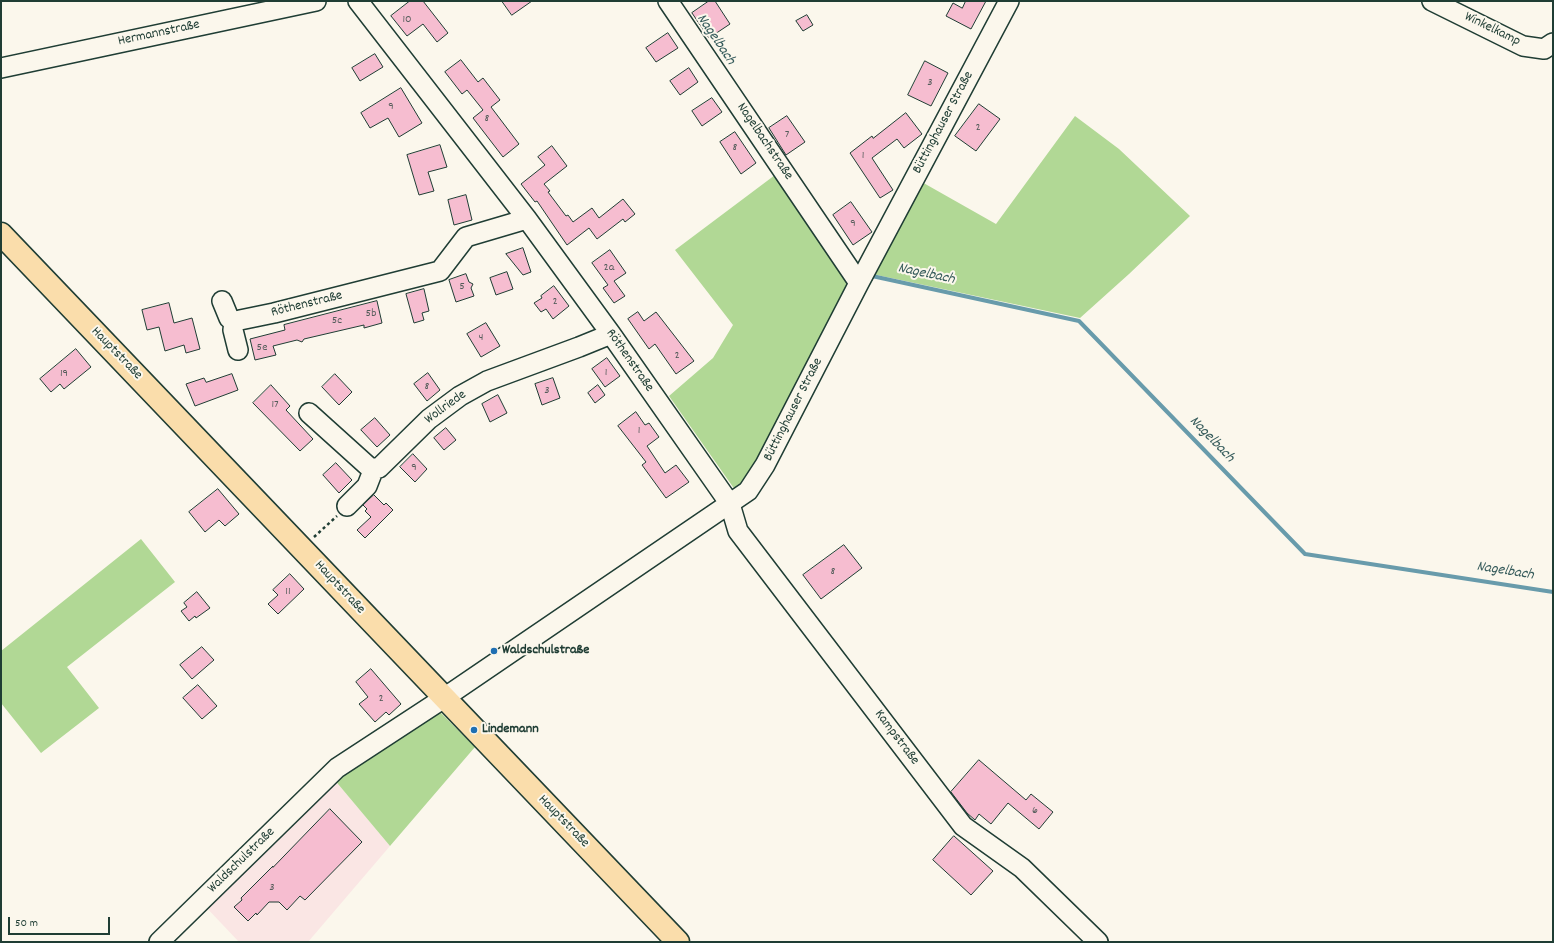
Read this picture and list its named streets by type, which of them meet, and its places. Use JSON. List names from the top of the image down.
{
  "streets": {
    "main road": ["Hauptstraße"],
    "street": [
      "Winkelkamp",
      "Hermannstraße",
      "Büttinghauser Straße",
      "Nagelbachstraße",
      "Röthenstraße",
      "Wollriede",
      "Kampstraße",
      "Waldschulstraße"
    ]
  },
  "crossings": [
    ["Büttinghauser Straße", "Nagelbachstraße"],
    ["Büttinghauser Straße", "Röthenstraße"],
    ["Büttinghauser Straße", "Hauptstraße"],
    ["Büttinghauser Straße", "Kampstraße"],
    ["Büttinghauser Straße", "Waldschulstraße"],
    ["Röthenstraße", "Wollriede"],
    ["Röthenstraße", "Kampstraße"],
    ["Hauptstraße", "Waldschulstraße"]
  ],
  "water": ["Nagelbach"],
  "places": ["Waldschulstraße", "Lindemann"],
  "house_numbers": [
    "10",
    "3",
    "9",
    "8",
    "2",
    "7",
    "8",
    "1",
    "9",
    "2a",
    "5",
    "2",
    "5b",
    "5c",
    "4",
    "5e",
    "2",
    "1",
    "19",
    "8",
    "3",
    "17",
    "1",
    "9",
    "8",
    "11",
    "2",
    "6",
    "3"
  ],
  "scale_bar": "50 m"
}
